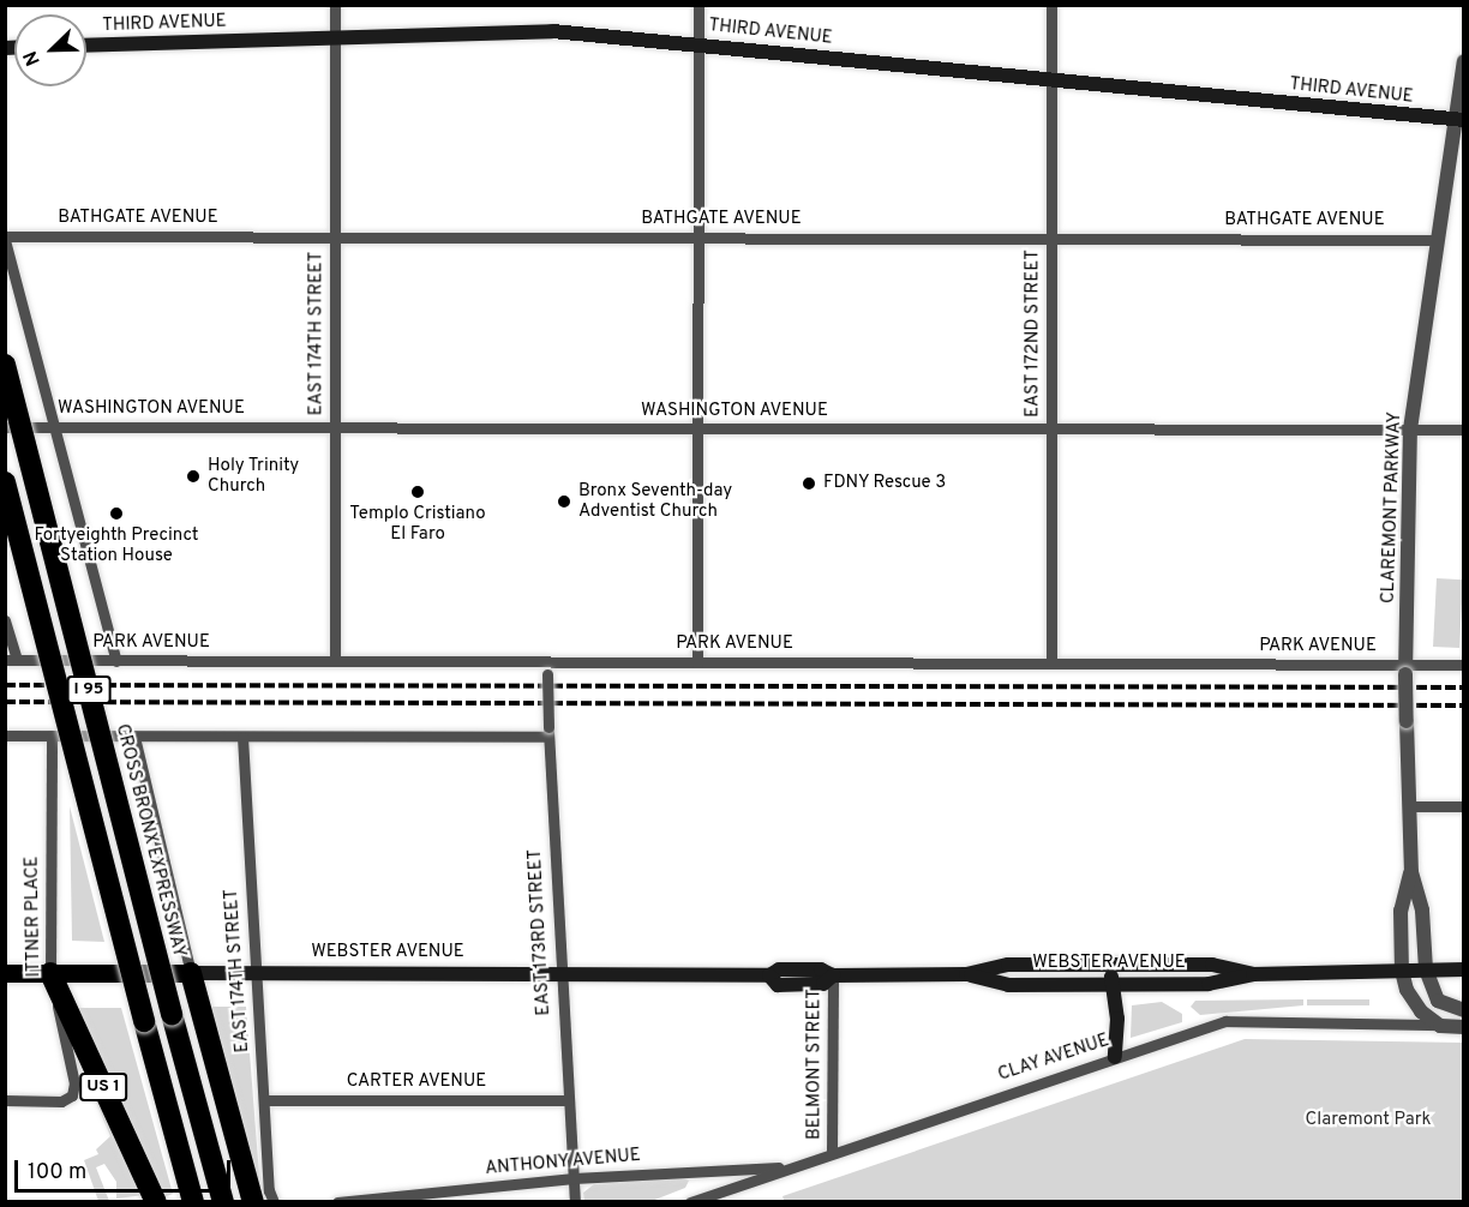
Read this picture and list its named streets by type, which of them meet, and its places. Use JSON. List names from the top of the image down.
{
  "streets": {
    "highway": ["I 95", "CROSS BRONX EXPRESSWAY", "US 1"],
    "main road": ["THIRD AVENUE", "WEBSTER AVENUE"],
    "street": [
      "BATHGATE AVENUE",
      "EAST 174TH STREET",
      "EAST 172ND STREET",
      "WASHINGTON AVENUE",
      "CLAREMONT PARKWAY",
      "PARK AVENUE",
      "ITTNER PLACE",
      "EAST 173RD STREET",
      "CLAY AVENUE",
      "BELMONT STREET",
      "CARTER AVENUE",
      "ANTHONY AVENUE"
    ]
  },
  "crossings": [
    ["THIRD AVENUE", "EAST 174TH STREET"],
    ["THIRD AVENUE", "EAST 172ND STREET"],
    ["THIRD AVENUE", "CLAREMONT PARKWAY"],
    ["BATHGATE AVENUE", "EAST 174TH STREET"],
    ["BATHGATE AVENUE", "EAST 172ND STREET"],
    ["BATHGATE AVENUE", "CLAREMONT PARKWAY"],
    ["EAST 174TH STREET", "WASHINGTON AVENUE"],
    ["EAST 174TH STREET", "PARK AVENUE"],
    ["EAST 174TH STREET", "WEBSTER AVENUE"],
    ["EAST 174TH STREET", "CARTER AVENUE"],
    ["EAST 172ND STREET", "WASHINGTON AVENUE"],
    ["EAST 172ND STREET", "PARK AVENUE"],
    ["WASHINGTON AVENUE", "CLAREMONT PARKWAY"],
    ["CLAREMONT PARKWAY", "PARK AVENUE"],
    ["CLAREMONT PARKWAY", "WEBSTER AVENUE"],
    ["PARK AVENUE", "EAST 173RD STREET"],
    ["ITTNER PLACE", "WEBSTER AVENUE"],
    ["ITTNER PLACE", "US 1"],
    ["EAST 173RD STREET", "WEBSTER AVENUE"],
    ["EAST 173RD STREET", "CARTER AVENUE"],
    ["EAST 173RD STREET", "ANTHONY AVENUE"],
    ["WEBSTER AVENUE", "BELMONT STREET"],
    ["WEBSTER AVENUE", "US 1"],
    ["CLAY AVENUE", "BELMONT STREET"],
    ["CLAY AVENUE", "ANTHONY AVENUE"]
  ],
  "parks": ["Claremont Park"],
  "places": [
    "Holy Trinity Church",
    "FDNY Rescue 3",
    "Templo Cristiano El Faro",
    "Bronx Seventh-day Adventist Church",
    "Fortyeighth Precinct Station House"
  ],
  "scale_bar": "100 m",
  "north": "bottom left"
}
